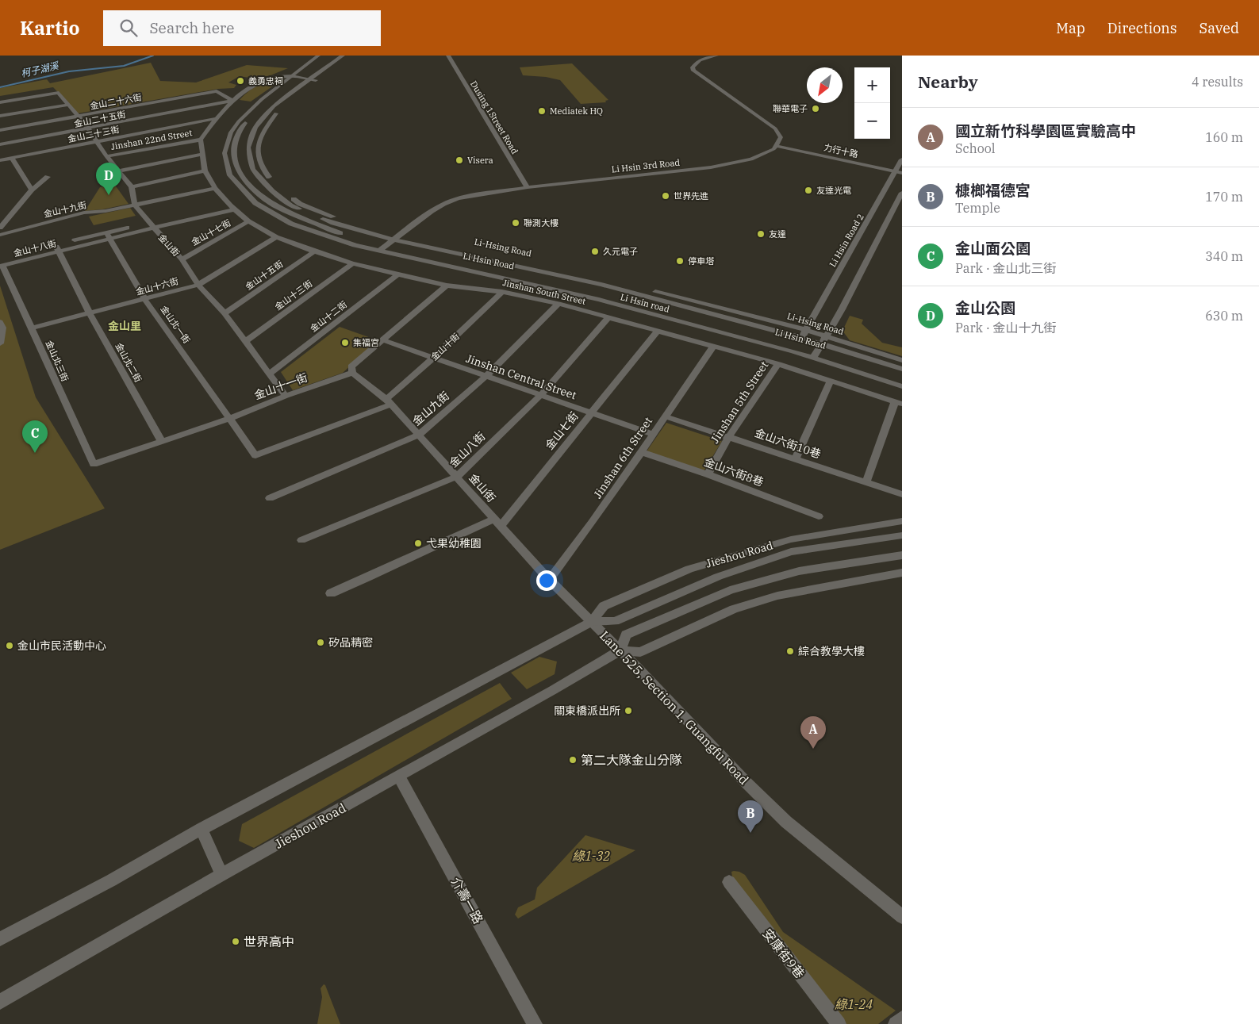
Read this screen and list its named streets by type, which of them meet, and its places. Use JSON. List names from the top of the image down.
{
  "streets": {
    "street": [
      "金山二十六街",
      "Dusing 1Street Road",
      "金山二十五街",
      "金山二十三街",
      "Jinshan 22nd Street",
      "力行十路",
      "Li Hsin 3rd Road",
      "金山十九街",
      "金山十七街",
      "Li Hsin Road 2",
      "金山街",
      "Li-Hsing Road",
      "金山十八街",
      "Li Hsin Road",
      "金山十五街",
      "金山十六街",
      "Jinshan South Street",
      "金山十三街",
      "Li Hsin road",
      "金山十二街",
      "金山北一街",
      "金山十街",
      "金山北三街",
      "金山北二街",
      "Jinshan Central Street",
      "金山十一街",
      "Jinshan 5th Street",
      "金山九街",
      "金山七街",
      "金山六街10巷",
      "金山八街",
      "Jinshan 6th Street",
      "金山六街8巷",
      "Jieshou Road",
      "Lane 525, Section 1, Guangfu Road",
      "介壽一路",
      "安康街9巷"
    ]
  },
  "crossings": [
    ["金山二十六街", "金山二十五街"],
    ["Dusing 1Street Road", "Li Hsin 3rd Road"],
    ["力行十路", "Li Hsin 3rd Road"],
    ["力行十路", "Li Hsin Road 2"],
    ["Li Hsin 3rd Road", "Li-Hsing Road"],
    ["Li Hsin 3rd Road", "Li Hsin Road"],
    ["Li Hsin 3rd Road", "Li Hsin road"],
    ["金山十九街", "金山街"],
    ["金山十九街", "Jinshan South Street"],
    ["金山十七街", "金山街"],
    ["金山十七街", "Jinshan South Street"],
    ["Li Hsin Road 2", "Li-Hsing Road"],
    ["Li Hsin Road 2", "Li Hsin Road"],
    ["Li Hsin Road 2", "Li Hsin road"],
    ["金山街", "金山十八街"],
    ["金山街", "金山十五街"],
    ["金山街", "金山十六街"],
    ["金山街", "金山十三街"],
    ["金山街", "金山十二街"],
    ["金山街", "金山十街"],
    ["金山街", "金山十一街"],
    ["金山街", "金山九街"],
    ["金山街", "金山七街"],
    ["金山街", "金山八街"],
    ["金山街", "Jinshan 6th Street"],
    ["金山街", "Jieshou Road"],
    ["金山街", "Lane 525, Section 1, Guangfu Road"],
    ["Li-Hsing Road", "Li Hsin Road"],
    ["金山十八街", "Jinshan South Street"],
    ["金山十八街", "金山北一街"],
    ["金山十八街", "金山北三街"],
    ["金山十八街", "金山北二街"],
    ["Li Hsin Road", "Li Hsin road"],
    ["金山十五街", "Jinshan South Street"],
    ["金山十六街", "Jinshan South Street"],
    ["金山十六街", "金山北一街"],
    ["金山十六街", "金山北三街"],
    ["金山十六街", "金山北二街"],
    ["Jinshan South Street", "金山十三街"],
    ["Jinshan South Street", "金山十二街"],
    ["Jinshan South Street", "金山十街"],
    ["Jinshan South Street", "Jinshan 5th Street"],
    ["Jinshan South Street", "金山九街"],
    ["Jinshan South Street", "金山七街"],
    ["Jinshan South Street", "金山八街"],
    ["Jinshan South Street", "Jinshan 6th Street"],
    ["金山北一街", "金山十街"],
    ["金山北一街", "金山十一街"],
    ["金山十街", "Jinshan Central Street"],
    ["金山北三街", "金山十一街"],
    ["金山北二街", "金山十一街"],
    ["Jinshan Central Street", "金山九街"],
    ["Jinshan Central Street", "金山七街"],
    ["Jinshan Central Street", "金山八街"],
    ["Jinshan Central Street", "Jinshan 6th Street"],
    ["Jinshan 5th Street", "金山六街10巷"],
    ["Jinshan 5th Street", "金山六街8巷"],
    ["金山六街10巷", "Jinshan 6th Street"],
    ["Jinshan 6th Street", "金山六街8巷"],
    ["Jieshou Road", "Lane 525, Section 1, Guangfu Road"],
    ["Jieshou Road", "介壽一路"]
  ],
  "districts": ["金山里"],
  "water": ["柯子湖溪"],
  "parks": ["綠1-32", "綠1-24"],
  "places": [
    "義勇忠祠",
    "聯華電子",
    "Mediatek HQ",
    "Visera",
    "友達光電",
    "世界先進",
    "聯測大樓",
    "友達",
    "久元電子",
    "停車塔",
    "集福宮",
    "弋果幼稚園",
    "矽品精密",
    "金山市民活動中心",
    "綜合教學大樓",
    "關東橋派出所",
    "第二大隊金山分隊",
    "世界高中"
  ],
  "north": "bottom left",
  "page": {
    "header": "Kartio",
    "search": "Search here",
    "nav": ["Map", "Directions", "Saved"],
    "heading": ["Nearby", "4 results"],
    "map_buttons": ["+", "−"],
    "list": [
      {
        "mark": "A",
        "name": "國立新竹科學園區實驗高中",
        "note": "School",
        "value": "160 m"
      },
      {
        "mark": "B",
        "name": "槺榔福德宮",
        "note": "Temple",
        "value": "170 m"
      },
      {
        "mark": "C",
        "name": "金山面公園",
        "note": "Park · 金山北三街",
        "value": "340 m"
      },
      {
        "mark": "D",
        "name": "金山公園",
        "note": "Park · 金山十九街",
        "value": "630 m"
      }
    ],
    "pins": [
      "D",
      "C",
      "A",
      "B"
    ]
  }
}
